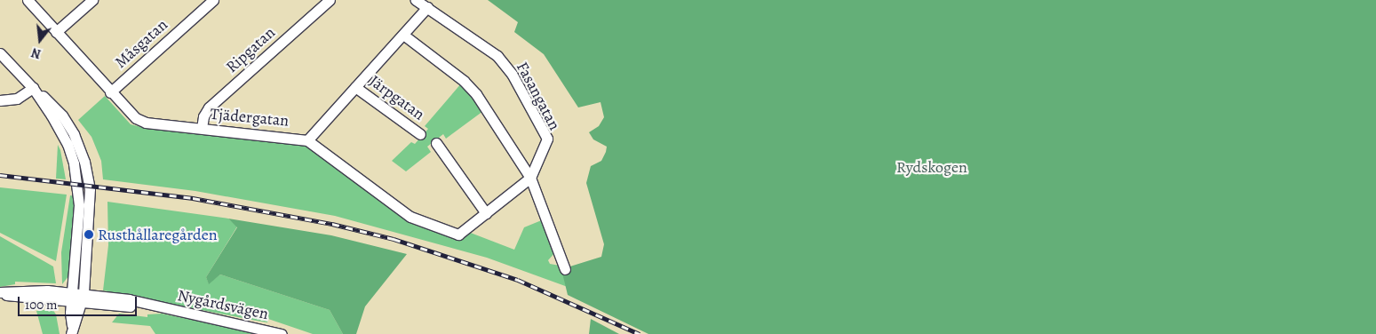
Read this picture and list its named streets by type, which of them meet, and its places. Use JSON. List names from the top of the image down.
{
  "streets": {
    "street": [
      "Måsgatan",
      "Ripgatan",
      "Fasangatan",
      "Järpgatan",
      "Tjädergatan",
      "Nygårdsvägen"
    ]
  },
  "crossings": [
    ["Måsgatan", "Tjädergatan"],
    ["Ripgatan", "Tjädergatan"],
    ["Fasangatan", "Järpgatan"],
    ["Fasangatan", "Tjädergatan"],
    ["Järpgatan", "Tjädergatan"]
  ],
  "parks": ["Rydskogen"],
  "places": ["Rusthållaregården"],
  "scale_bar": "100 m",
  "north": "bottom"
}
